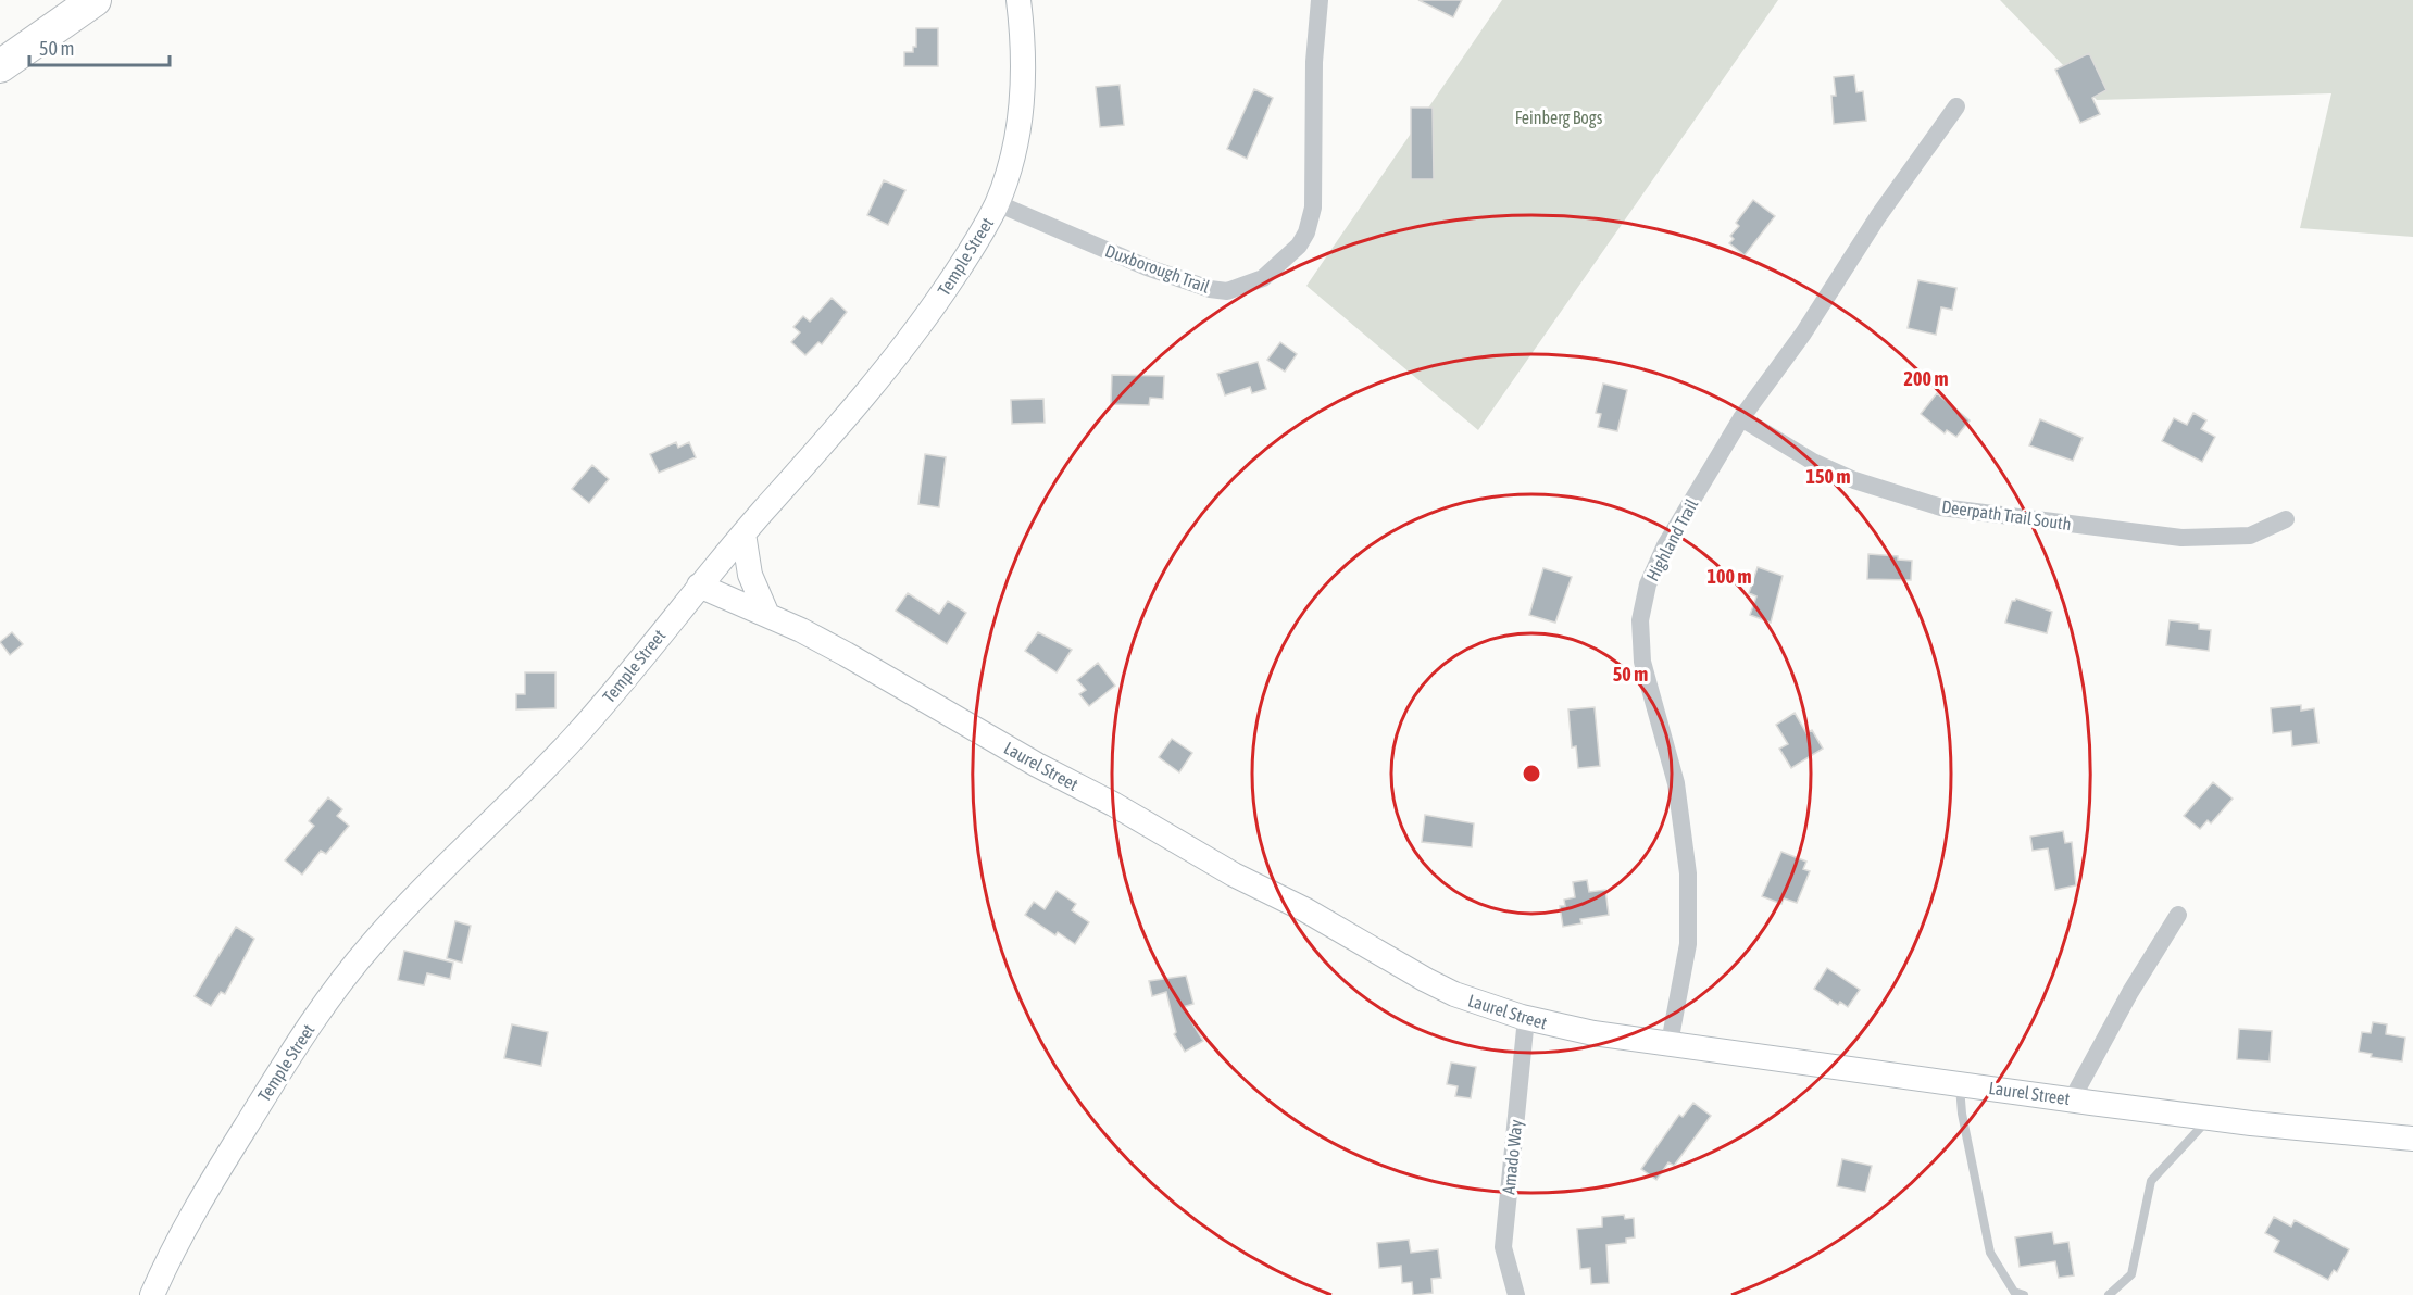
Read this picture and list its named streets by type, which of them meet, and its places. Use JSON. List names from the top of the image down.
{
  "streets": {
    "main road": ["Temple Street", "Laurel Street"],
    "street": [
      "Duxborough Trail",
      "Deerpath Trail South",
      "Highland Trail",
      "Amado Way"
    ]
  },
  "crossings": [
    ["Temple Street", "Duxborough Trail"],
    ["Temple Street", "Laurel Street"],
    ["Deerpath Trail South", "Highland Trail"],
    ["Highland Trail", "Laurel Street"],
    ["Laurel Street", "Amado Way"]
  ],
  "parks": ["Feinberg Bogs"],
  "scale_bar": "50 m",
  "rings": [
    "200 m",
    "150 m",
    "100 m",
    "50 m"
  ]
}
